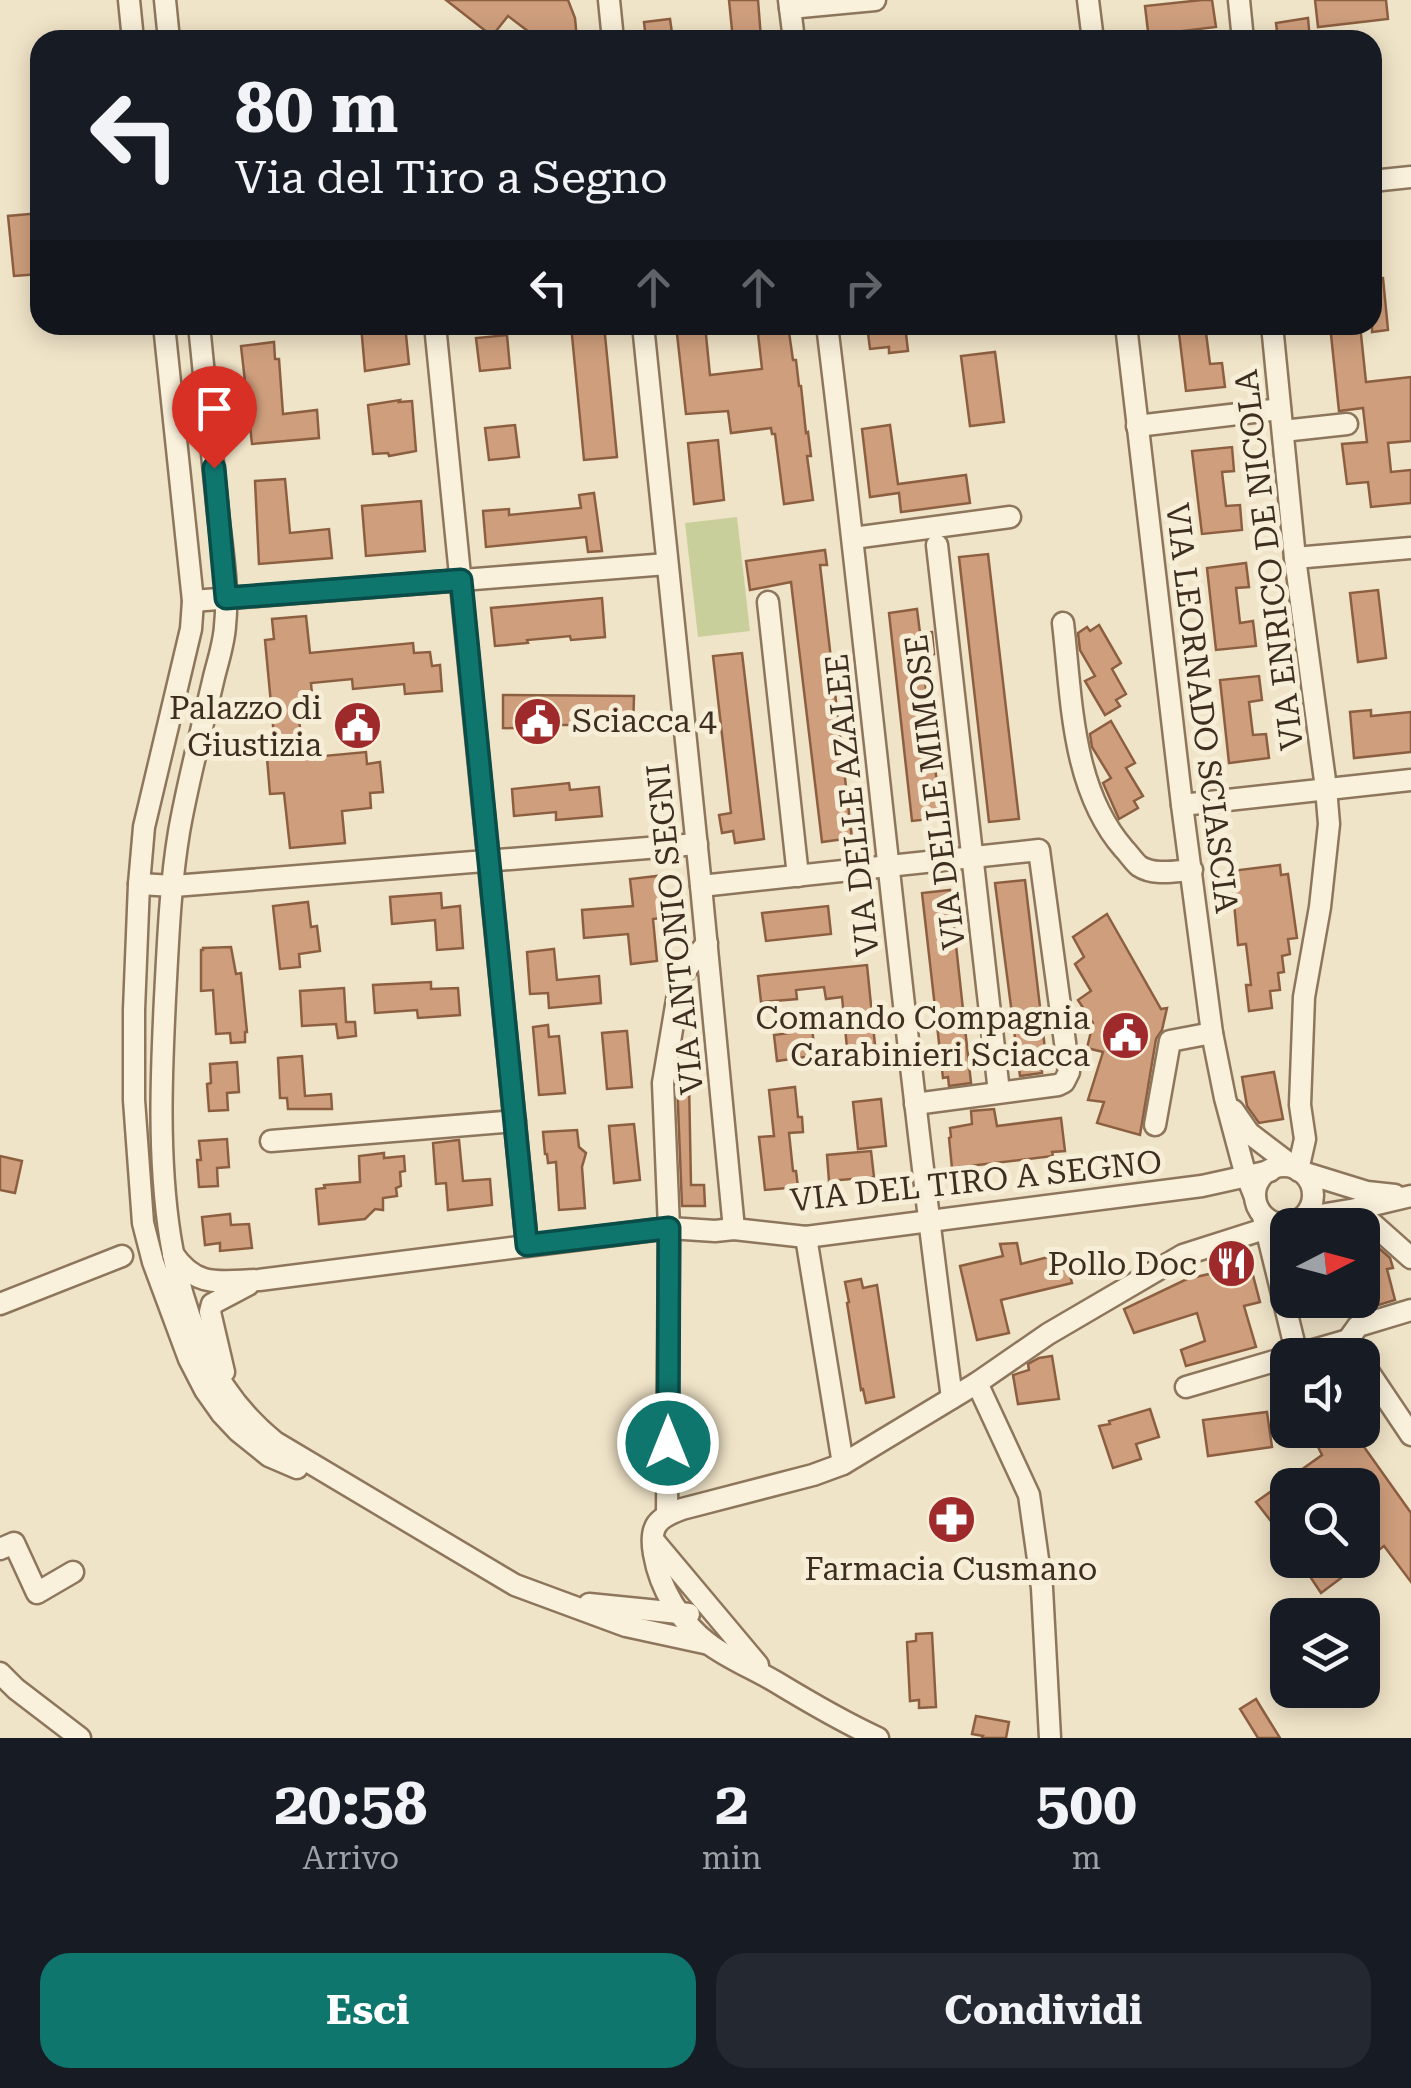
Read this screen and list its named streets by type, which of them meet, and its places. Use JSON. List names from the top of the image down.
{
  "streets": {
    "street": [
      "VIA ENRICO DE NICOLA",
      "VIA LEORNADO SCIASCIA",
      "VIA DELLE MIMOSE",
      "VIA DELLE AZALEE",
      "VIA ANTONIO SEGNI",
      "VIA DEL TIRO A SEGNO"
    ]
  },
  "crossings": [
    ["VIA LEORNADO SCIASCIA", "VIA DEL TIRO A SEGNO"],
    ["VIA DELLE AZALEE", "VIA DEL TIRO A SEGNO"],
    ["VIA ANTONIO SEGNI", "VIA DEL TIRO A SEGNO"]
  ],
  "places": {
    "public building": ["Sciacca 4", "Palazzo di Giustizia", "Comando Compagnia Carabinieri Sciacca"],
    "restaurant": ["Pollo Doc"],
    "pharmacy": ["Farmacia Cusmano"]
  },
  "north": "right",
  "page": {
    "turn": ["80 m", "Via del Tiro a Segno"],
    "eta": [
      "20:58",
      "Arrivo",
      "2",
      "min",
      "500",
      "m"
    ],
    "buttons": ["Esci", "Condividi"]
  }
}
